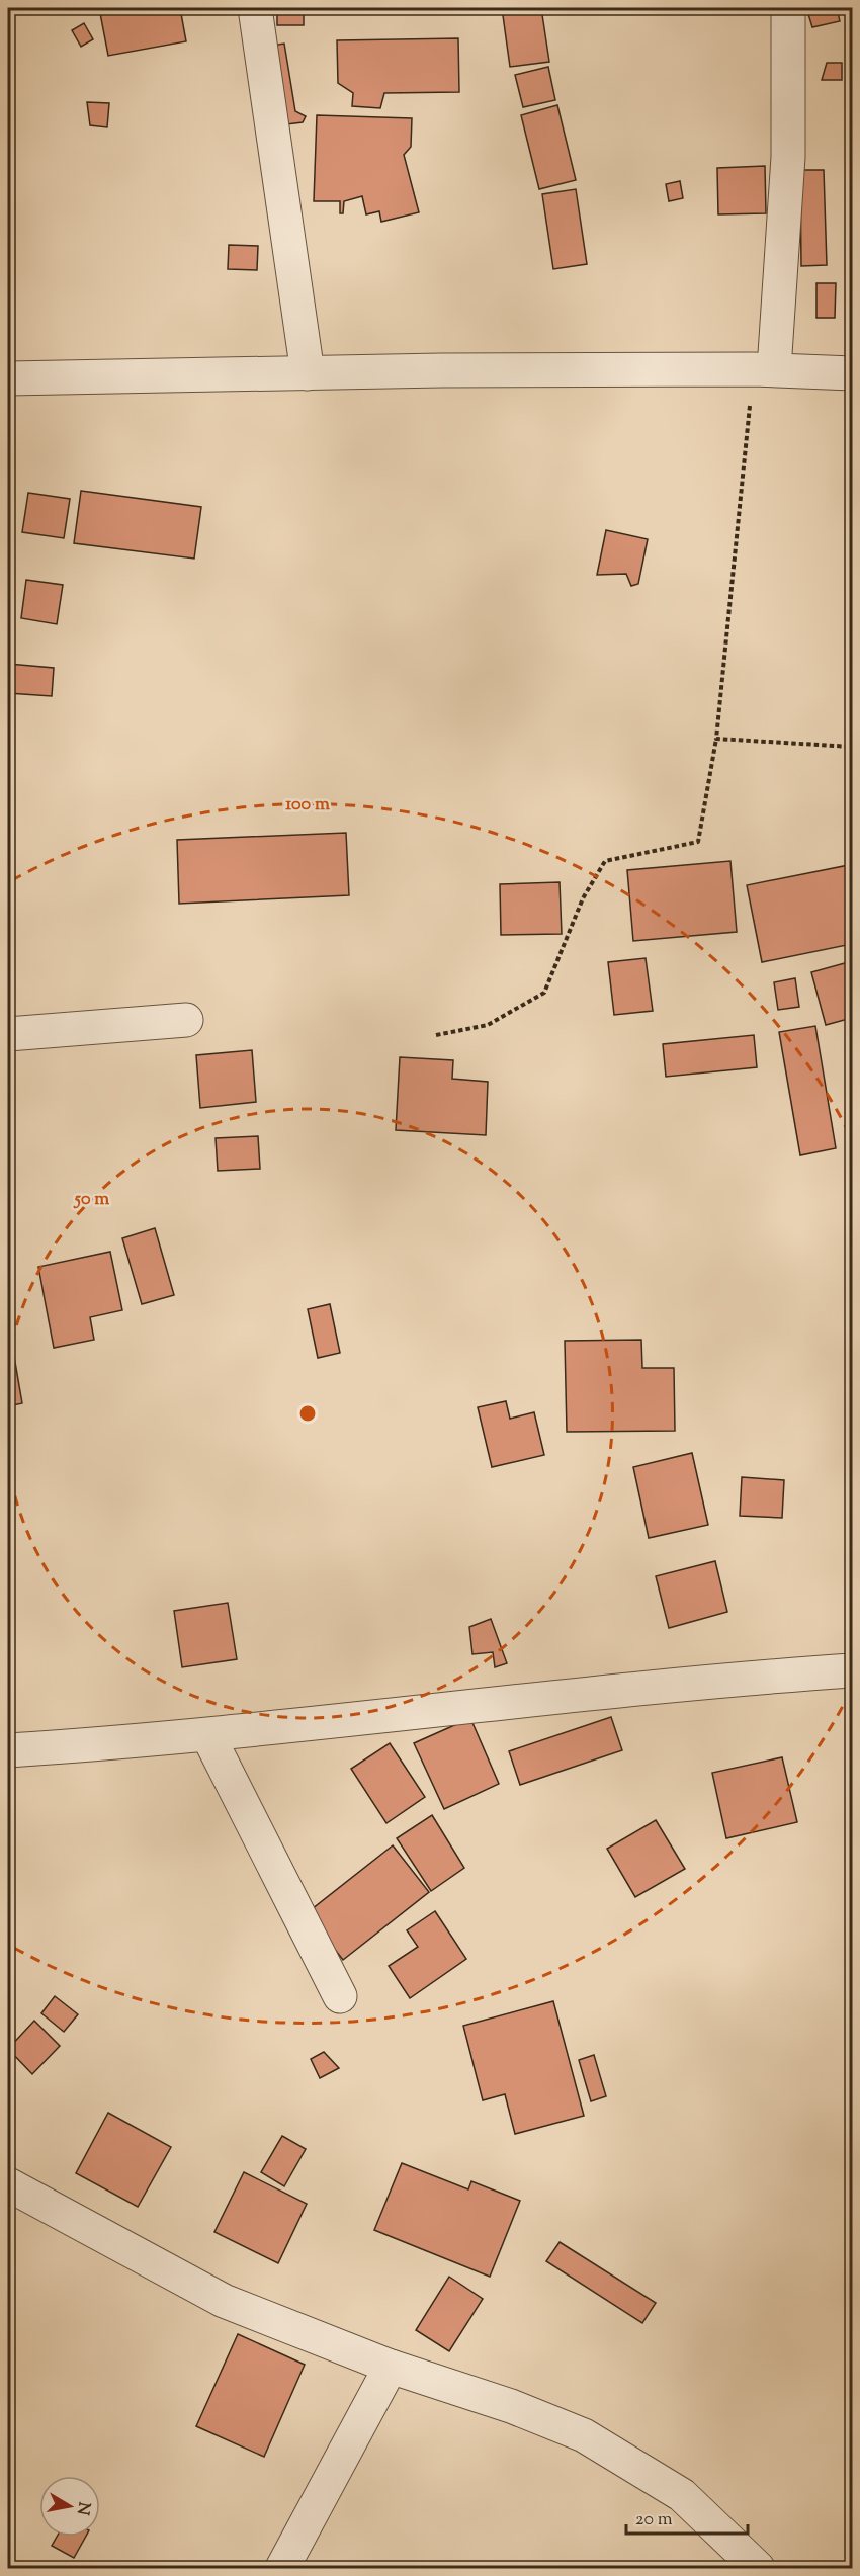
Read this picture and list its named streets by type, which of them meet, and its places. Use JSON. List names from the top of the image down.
{
  "scale_bar": "20 m",
  "north": "right",
  "rings": ["100 m", "50 m"]
}
